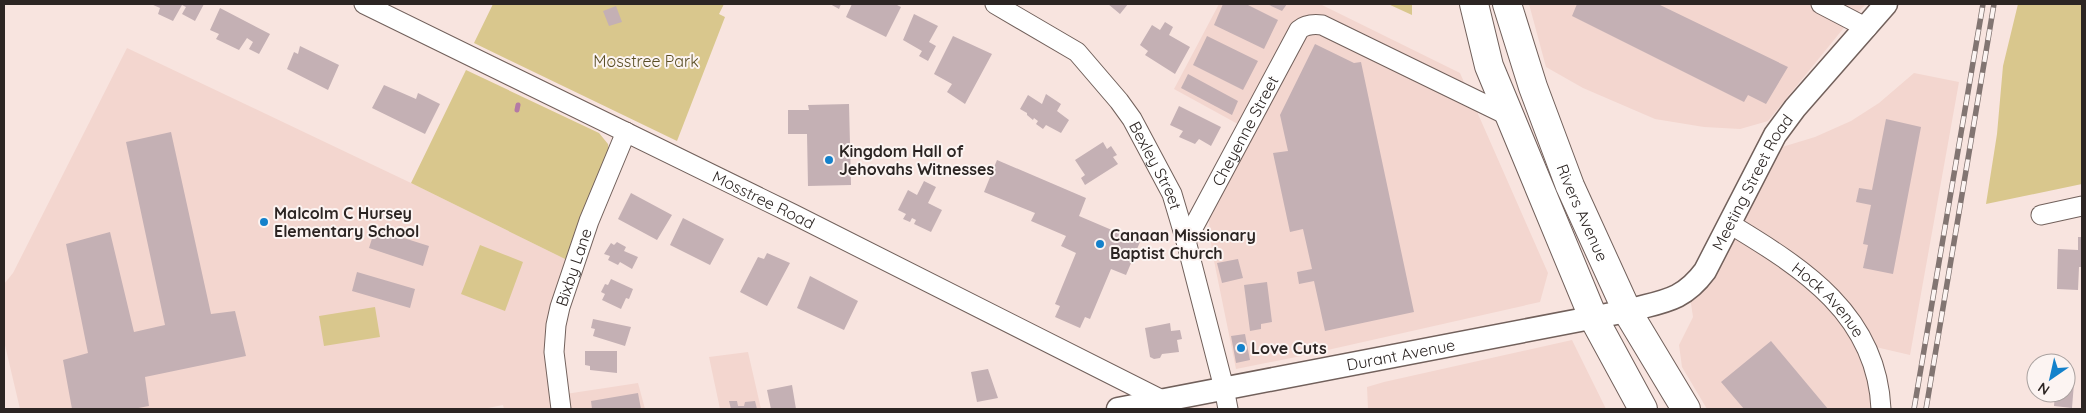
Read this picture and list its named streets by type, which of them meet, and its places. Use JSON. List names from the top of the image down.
{
  "streets": {
    "main road": ["Rivers Avenue"],
    "street": [
      "Cheyenne Street",
      "Bexley Street",
      "Meeting Street Road",
      "Mosstree Road",
      "Bixby Lane",
      "Hock Avenue",
      "Durant Avenue"
    ]
  },
  "crossings": [
    ["Cheyenne Street", "Bexley Street"],
    ["Cheyenne Street", "Rivers Avenue"],
    ["Bexley Street", "Durant Avenue"],
    ["Meeting Street Road", "Rivers Avenue"],
    ["Meeting Street Road", "Hock Avenue"],
    ["Meeting Street Road", "Durant Avenue"],
    ["Mosstree Road", "Bixby Lane"],
    ["Mosstree Road", "Durant Avenue"],
    ["Rivers Avenue", "Durant Avenue"]
  ],
  "parks": ["Mosstree Park"],
  "places": [
    "Kingdom Hall of Jehovahs Witnesses",
    "Malcolm C Hursey Elementary School",
    "Canaan Missionary Baptist Church",
    "Love Cuts"
  ],
  "north": "bottom left"
}
